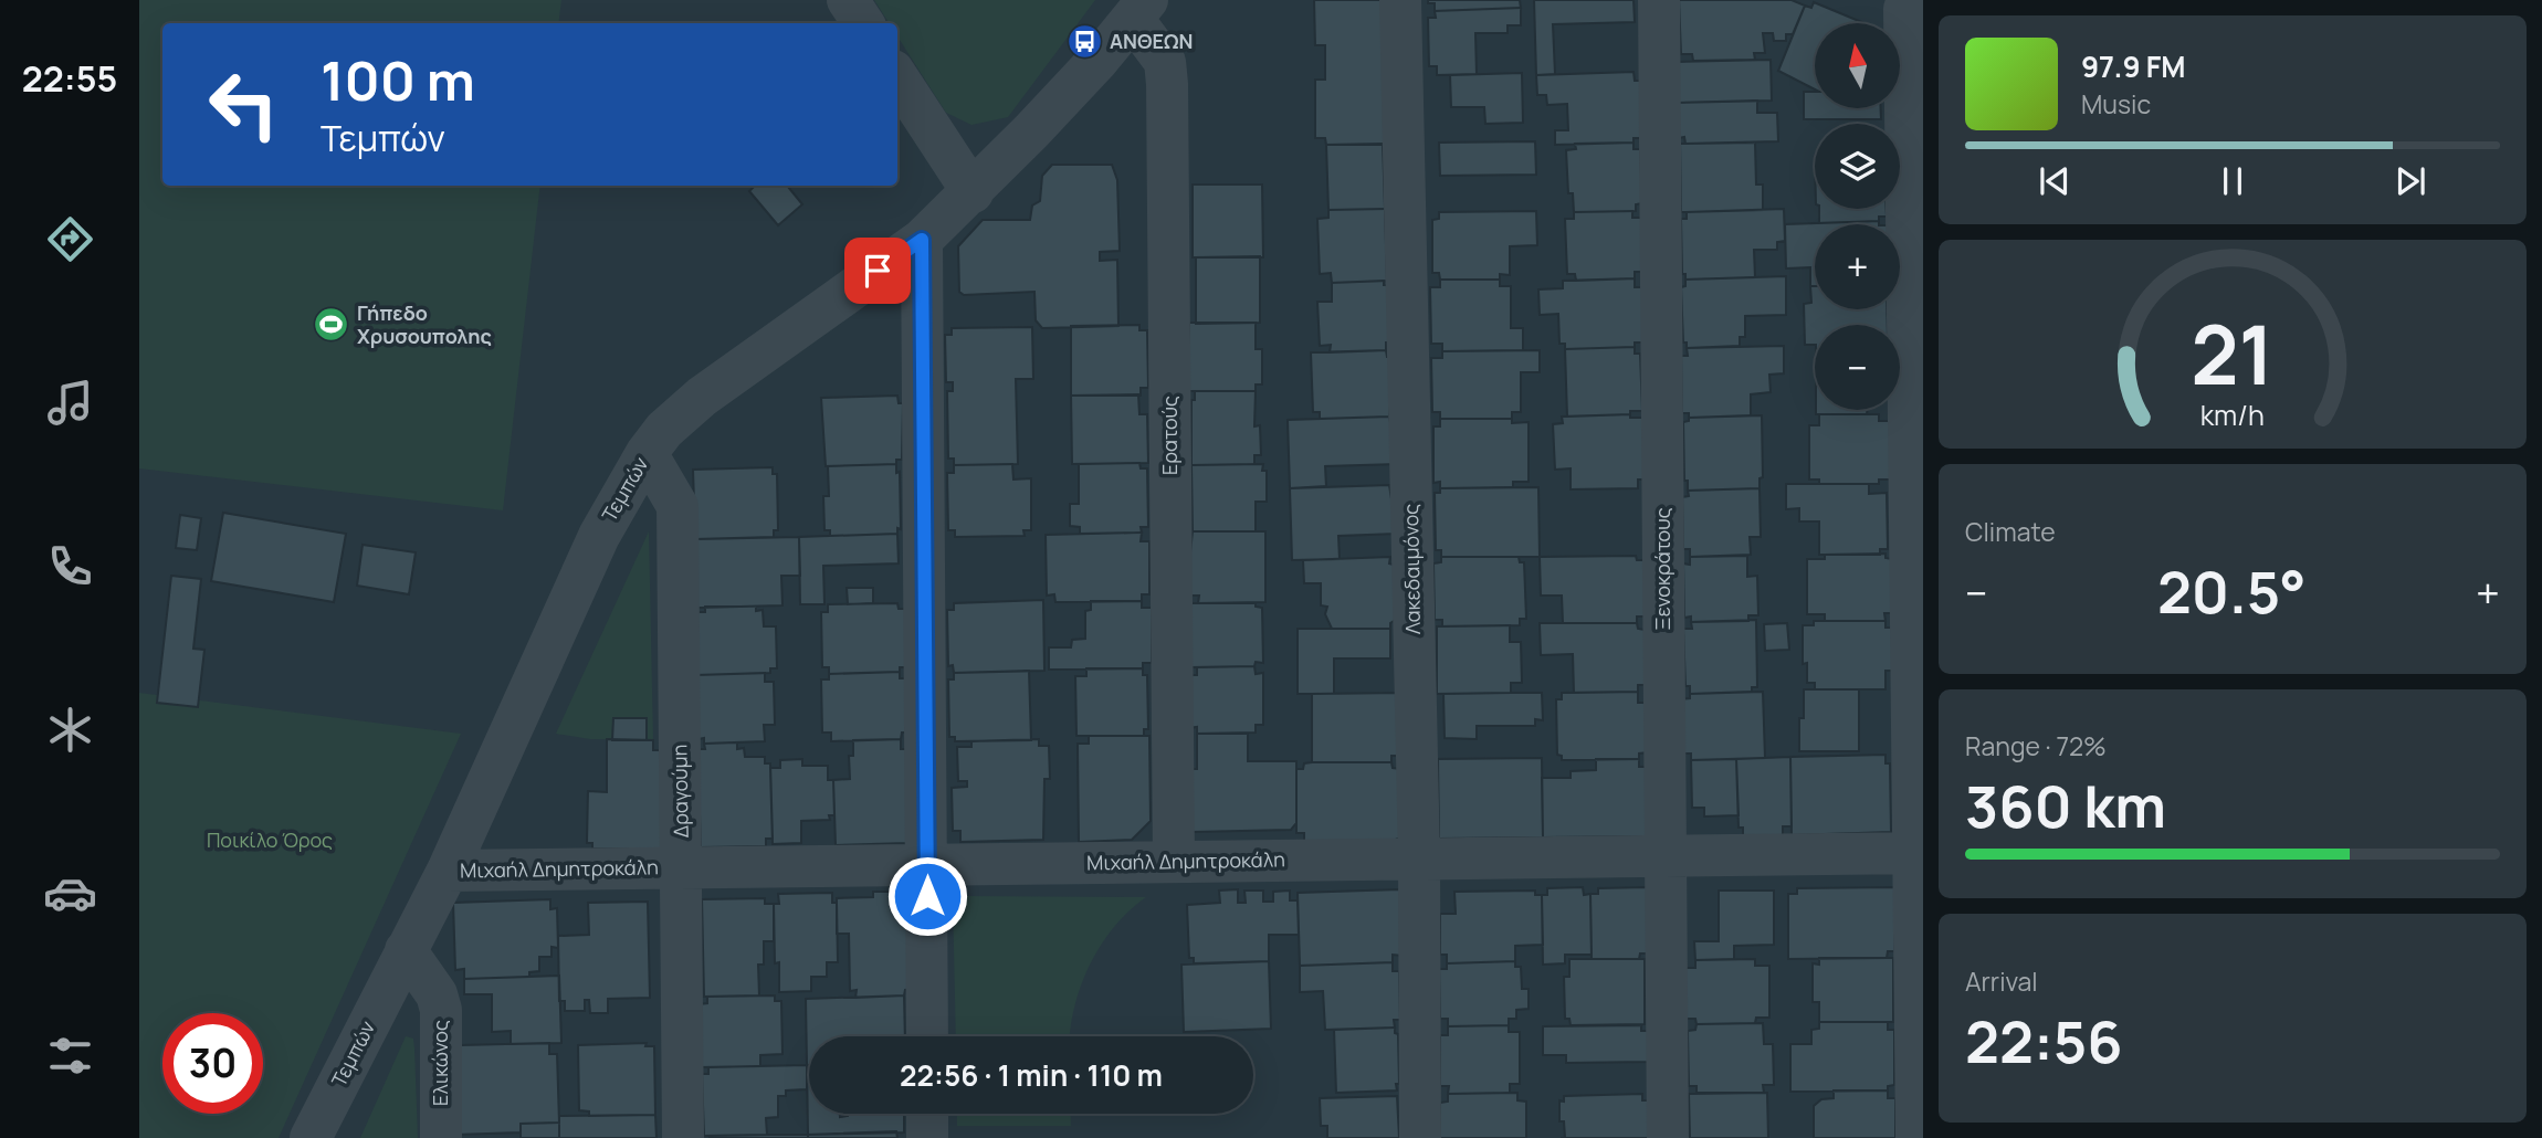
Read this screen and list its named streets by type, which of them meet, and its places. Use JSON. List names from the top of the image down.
{
  "streets": {
    "street": [
      "Ερατούς",
      "Τεμπών",
      "Λακεδαιμόνος",
      "Ξενοκράτους",
      "Δραγούμη",
      "Μιχαήλ Δημητροκάλη",
      "Ελικώνος"
    ]
  },
  "crossings": [
    ["Ερατούς", "Τεμπών"],
    ["Ερατούς", "Μιχαήλ Δημητροκάλη"],
    ["Τεμπών", "Δραγούμη"],
    ["Τεμπών", "Μιχαήλ Δημητροκάλη"],
    ["Τεμπών", "Ελικώνος"],
    ["Λακεδαιμόνος", "Μιχαήλ Δημητροκάλη"],
    ["Ξενοκράτους", "Μιχαήλ Δημητροκάλη"],
    ["Δραγούμη", "Μιχαήλ Δημητροκάλη"]
  ],
  "parks": ["Ποικίλο Όρος"],
  "places": {
    "bus stop": ["ΑΝΘΕΩΝ"],
    "sports": ["Γήπεδο Χρυσουπολης"]
  },
  "north": "top",
  "page": {
    "tabs": "22:55",
    "map_buttons": ["+", "−"],
    "turn": ["100 m", "Τεμπών"],
    "song": ["97.9 FM", "Music"],
    "tile": [
      "Climate",
      ["Range · 72%", "360 km"],
      ["Arrival", "22:56"]
    ],
    "heat": ["−", "20.5°", "+"],
    "limit": "30",
    "trip": "22:56 · 1 min · 110 m",
    "gauge": ["21", "km/h"]
  }
}
